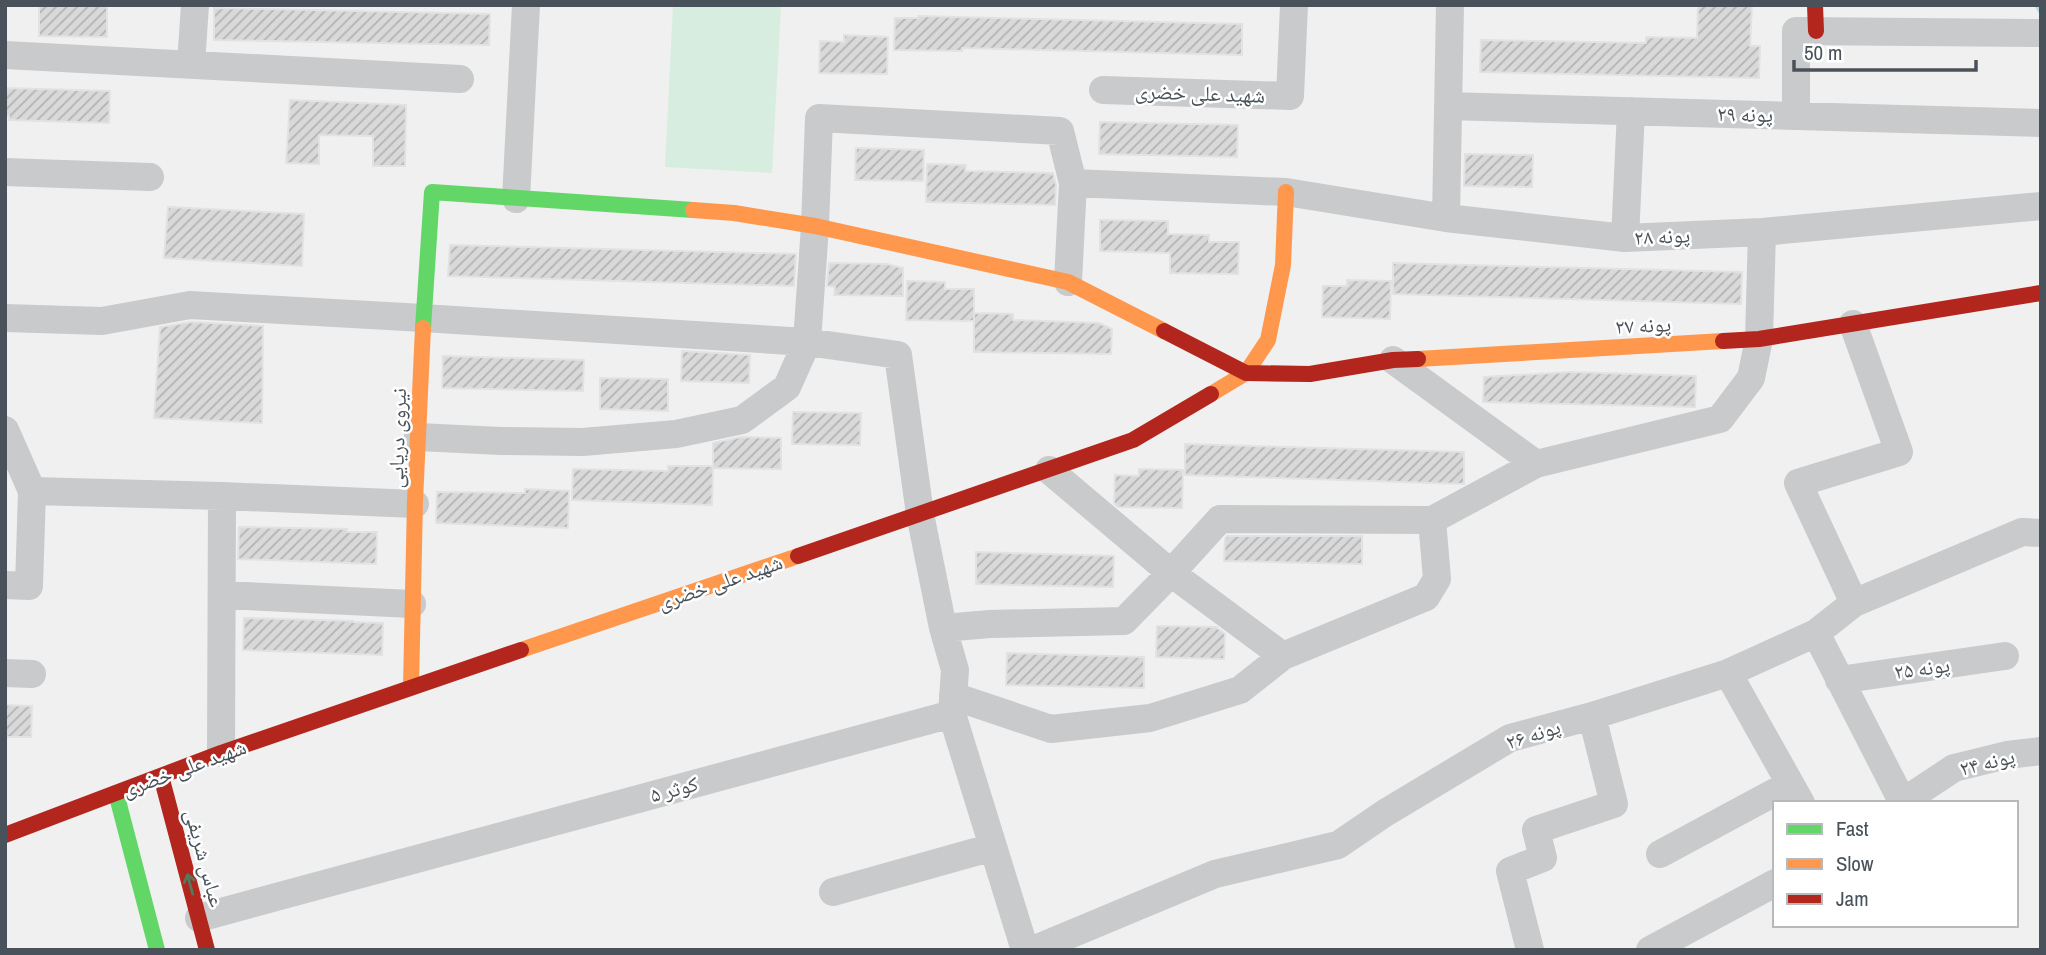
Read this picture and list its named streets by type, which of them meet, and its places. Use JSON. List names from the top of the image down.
{
  "streets": {
    "street": [
      "شهید علی خضری",
      "پونه ۲۹",
      "پونه ۲۸",
      "پونه ۲۷",
      "نیروی دریایی",
      "پونه ۲۵",
      "پونه ۲۶",
      "پونه ۲۴",
      "کوثر ۵",
      "عباس شریفی"
    ]
  },
  "crossings": [
    ["شهید علی خضری", "پونه ۲۸"],
    ["شهید علی خضری", "پونه ۲۷"],
    ["شهید علی خضری", "نیروی دریایی"],
    ["شهید علی خضری", "عباس شریفی"],
    ["کوثر ۵", "عباس شریفی"]
  ],
  "legend": ["Fast", "Slow", "Jam"],
  "scale_bar": "50 m"
}
